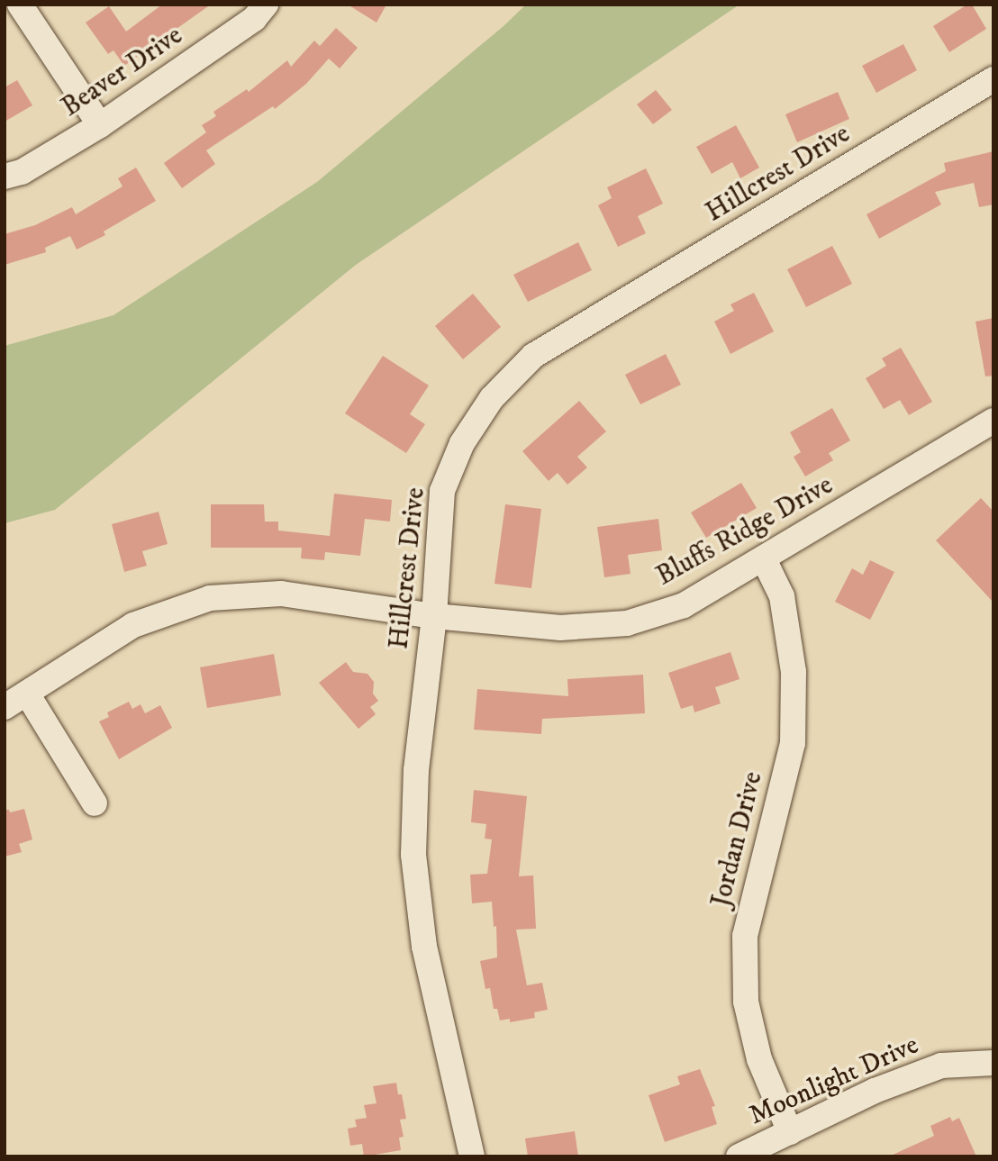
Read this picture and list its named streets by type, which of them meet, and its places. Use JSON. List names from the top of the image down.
{
  "streets": {
    "street": [
      "Beaver Drive",
      "Hillcrest Drive",
      "Bluffs Ridge Drive",
      "Jordan Drive",
      "Moonlight Drive"
    ]
  },
  "crossings": [
    ["Hillcrest Drive", "Bluffs Ridge Drive"],
    ["Bluffs Ridge Drive", "Jordan Drive"],
    ["Jordan Drive", "Moonlight Drive"]
  ]
}
